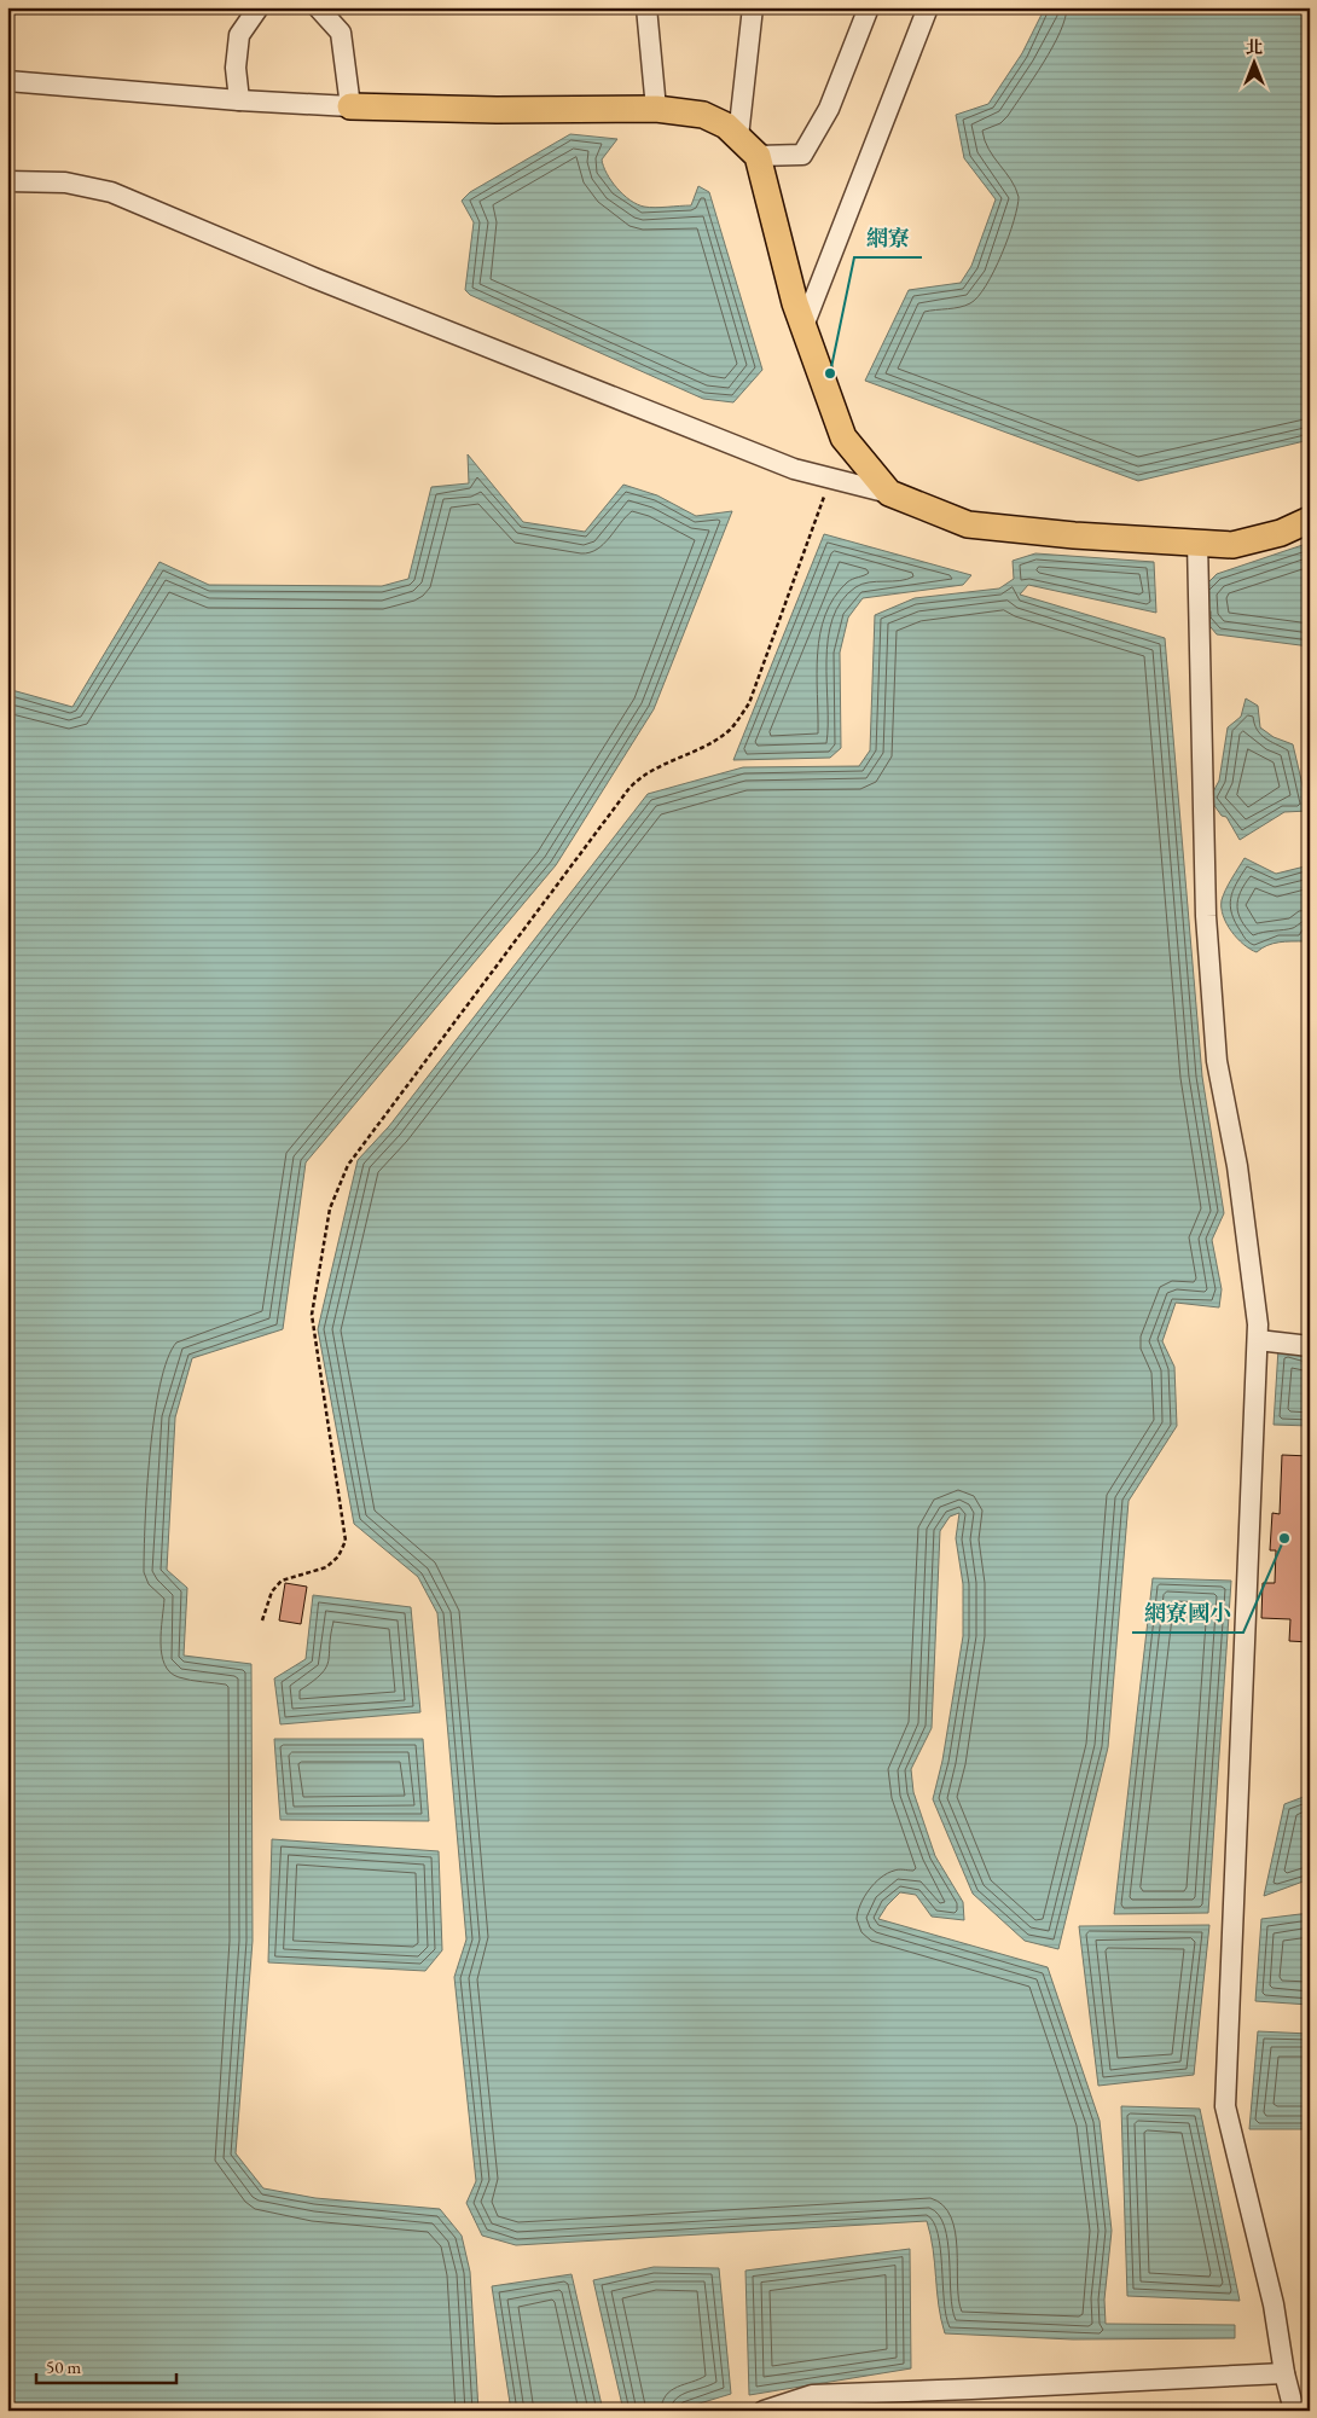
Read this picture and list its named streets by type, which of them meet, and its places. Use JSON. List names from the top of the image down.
{
  "places": ["網寮", "網寮國小"],
  "scale_bar": "50 m",
  "north": "top"
}
